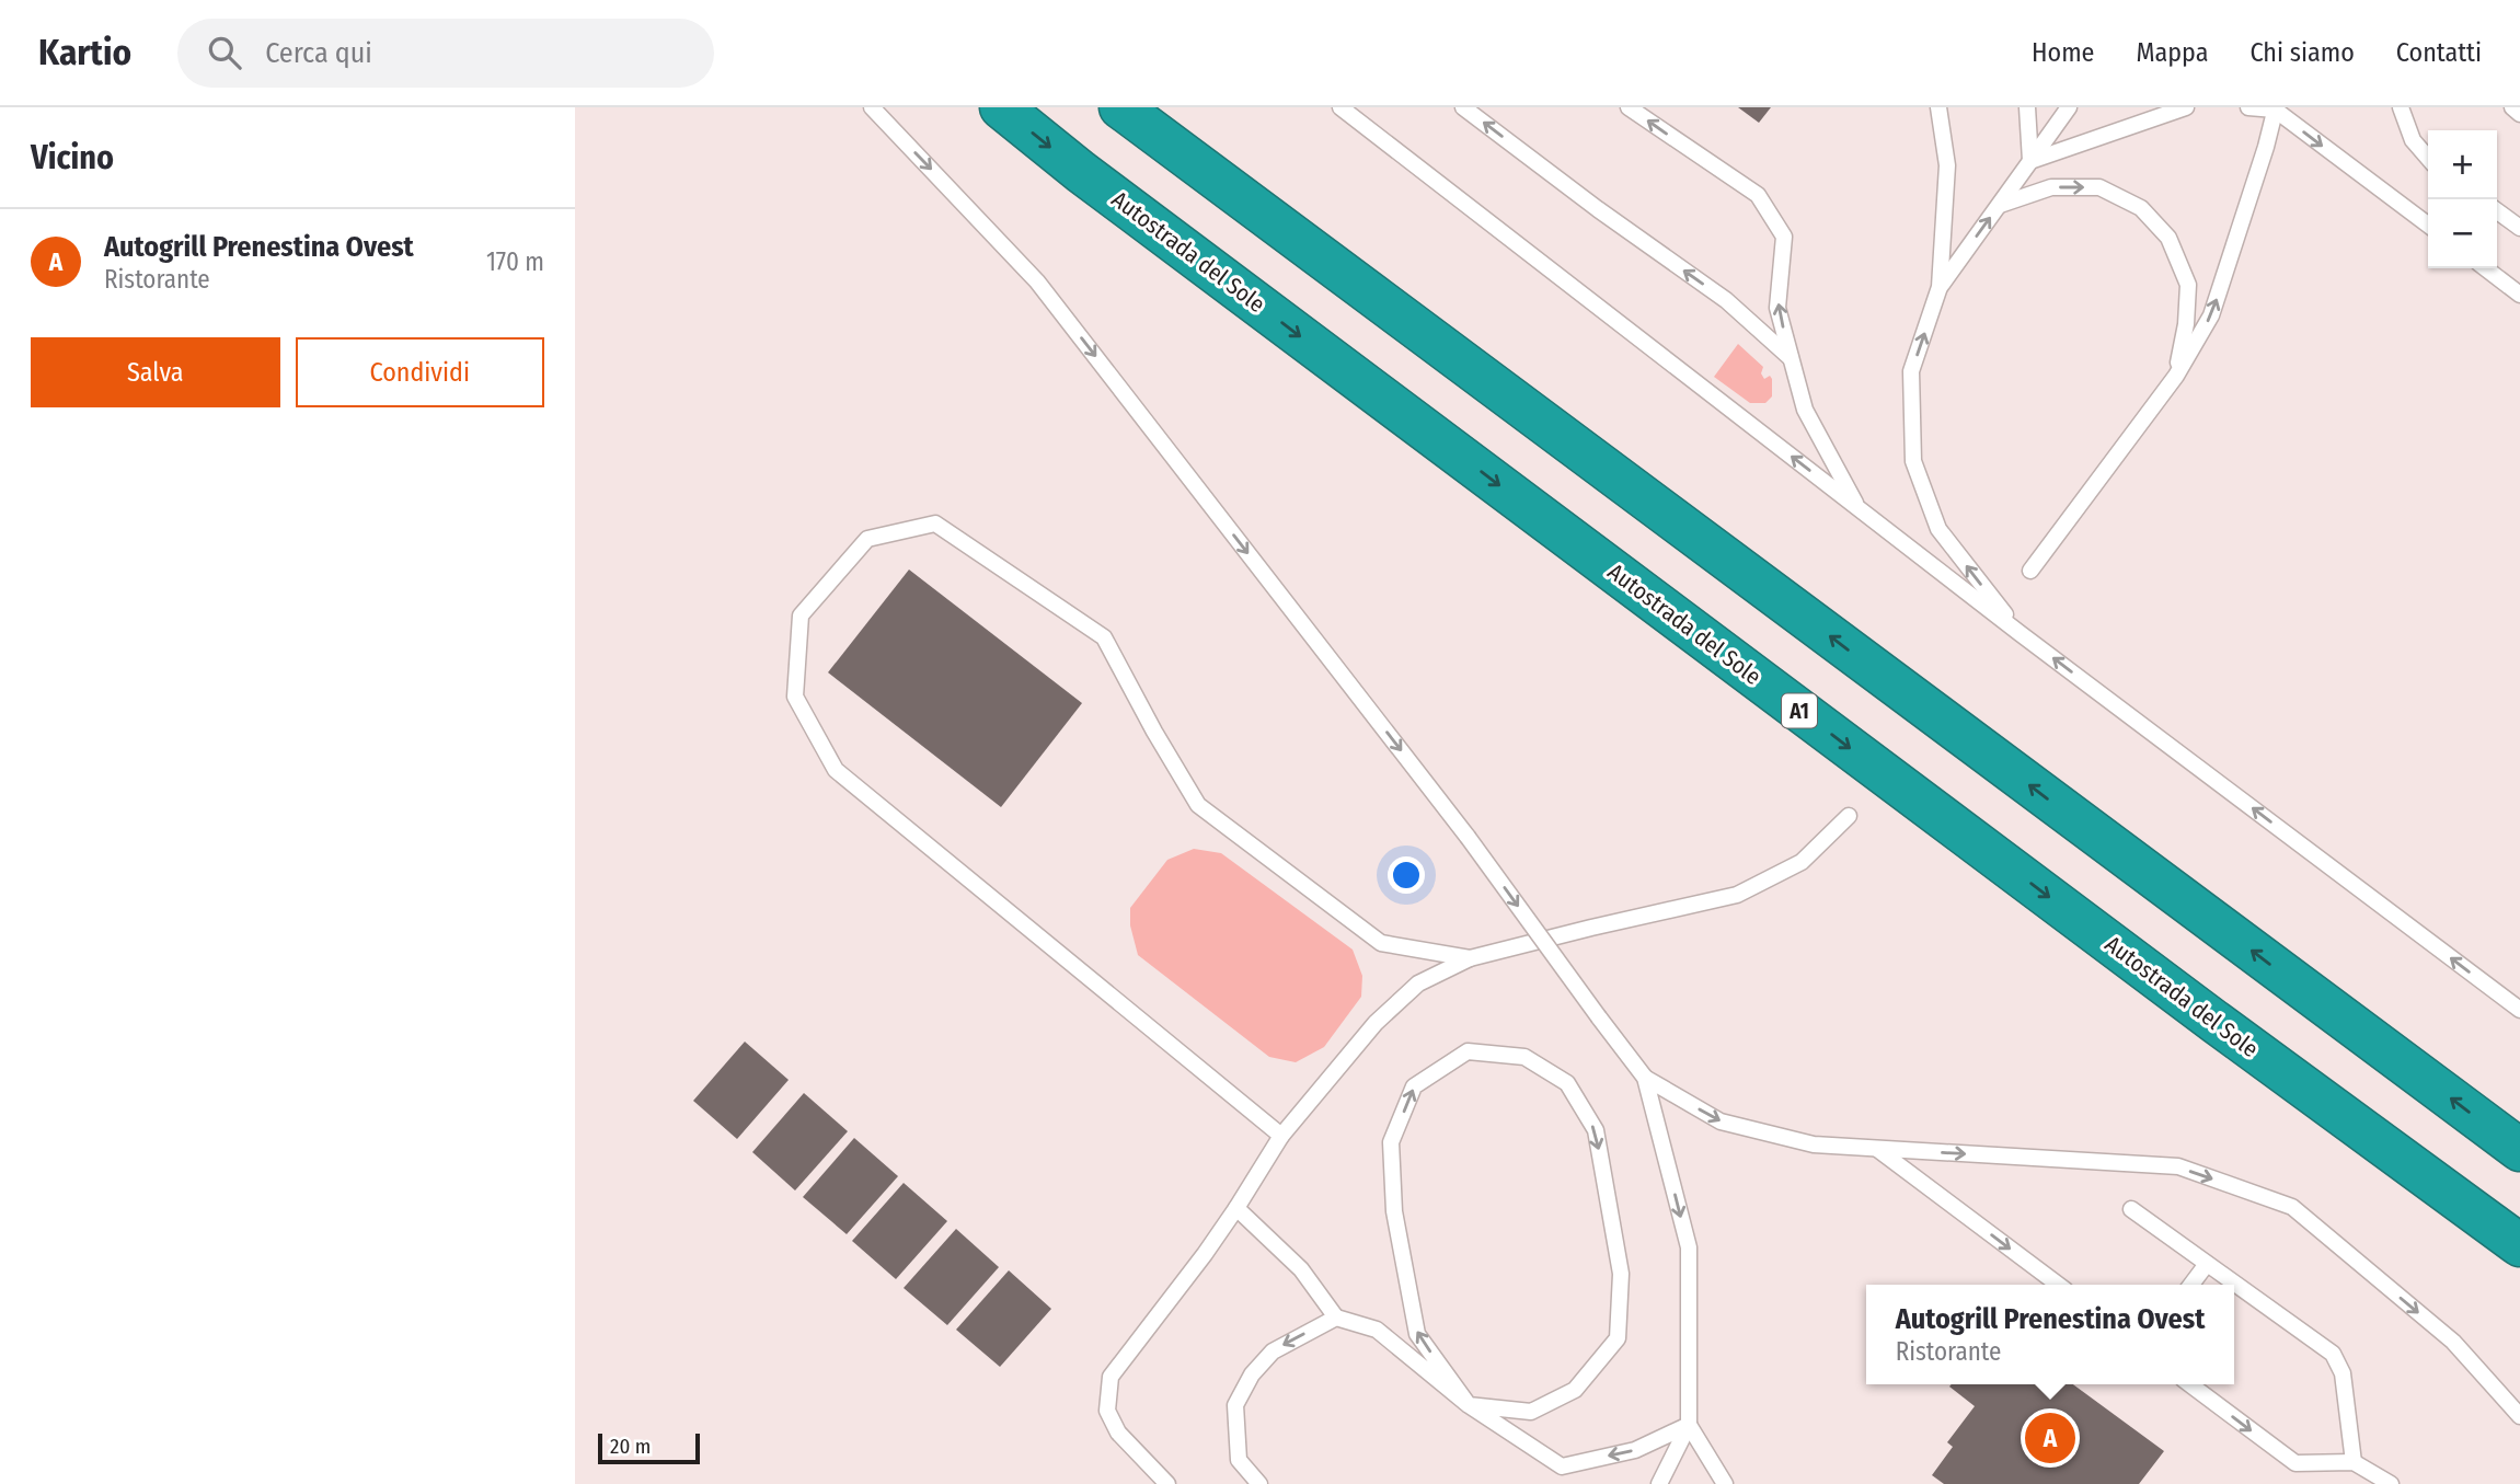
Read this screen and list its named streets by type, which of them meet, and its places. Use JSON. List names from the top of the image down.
{
  "streets": {
    "highway": ["Autostrada del Sole", "A1"]
  },
  "scale_bar": "20 m",
  "page": {
    "header": "Kartio",
    "search": "Cerca qui",
    "nav": [
      "Home",
      "Mappa",
      "Chi siamo",
      "Contatti"
    ],
    "heading": "Vicino",
    "map_buttons": ["+", "−"],
    "list": [
      {
        "mark": "A",
        "name": "Autogrill Prenestina Ovest",
        "note": "Ristorante",
        "value": "170 m"
      }
    ],
    "buttons": ["Salva", "Condividi"],
    "popup": ["Autogrill Prenestina Ovest", "Ristorante"],
    "pins": "A",
    "scale": "20 m"
  }
}
